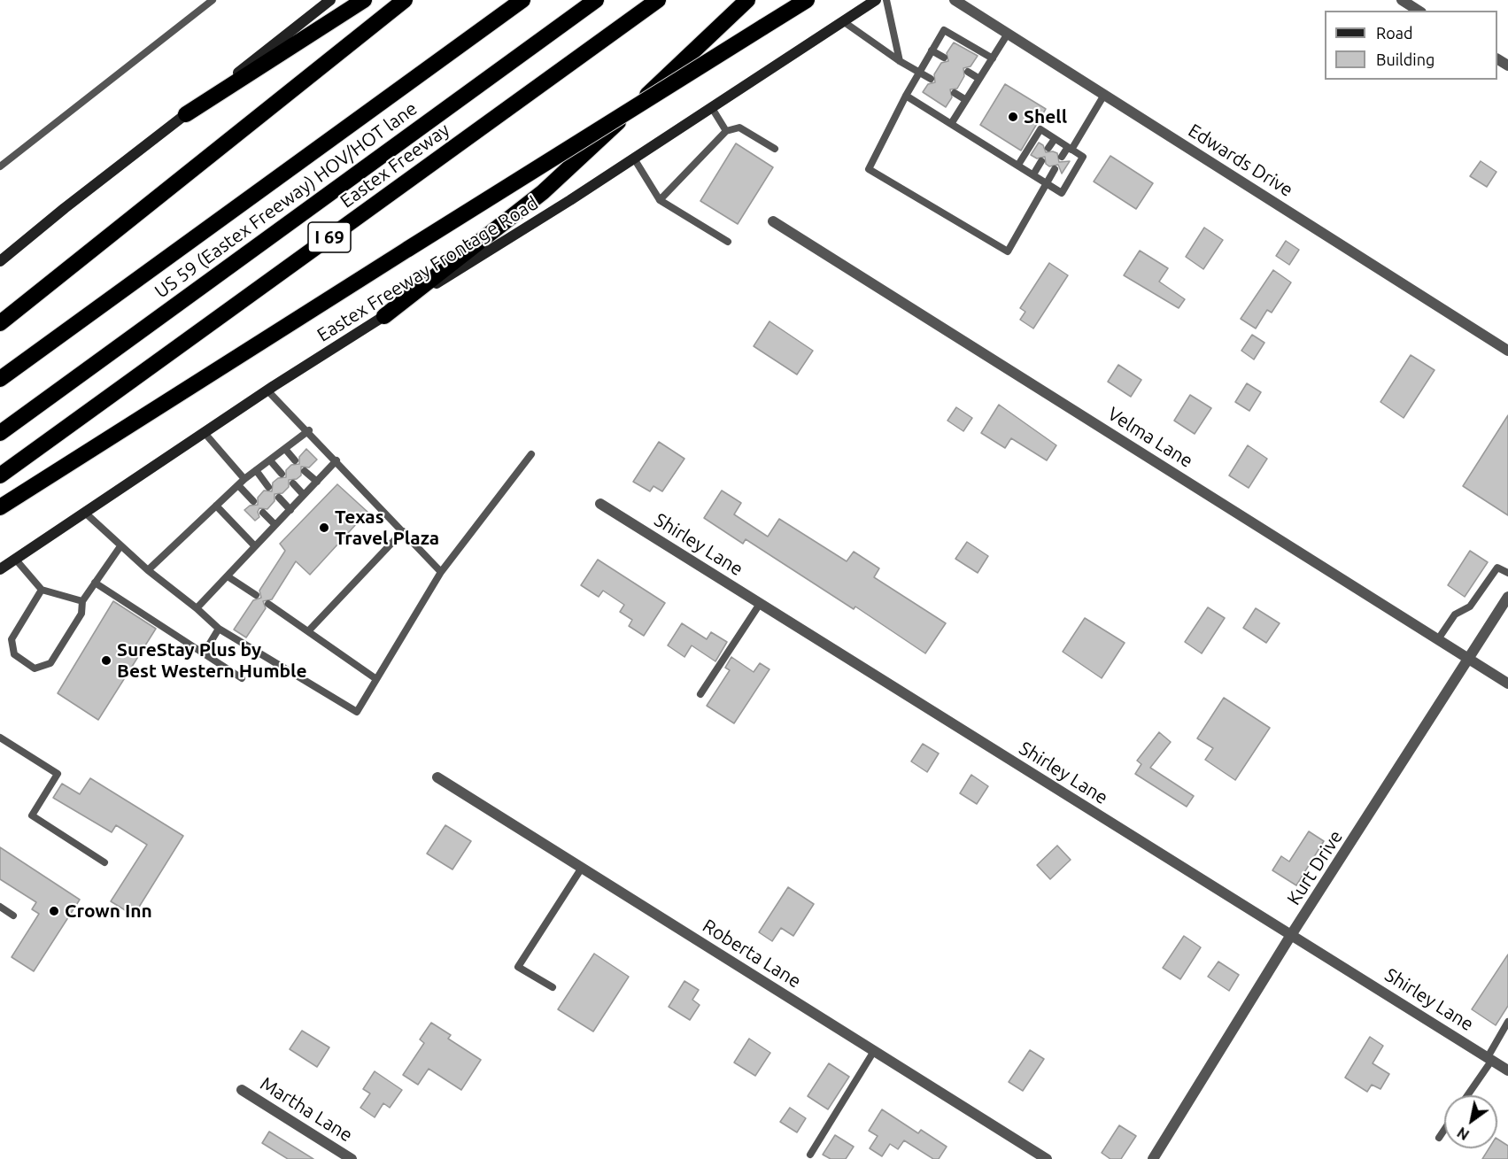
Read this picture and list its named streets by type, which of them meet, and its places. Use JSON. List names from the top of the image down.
{
  "streets": {
    "highway": ["Eastex Freeway", "US 59 (Eastex Freeway) HOV/HOT lane", "I 69"],
    "main road": ["Eastex Freeway Frontage Road"],
    "street": [
      "Edwards Drive",
      "Velma Lane",
      "Shirley Lane",
      "Kurt Drive",
      "Roberta Lane",
      "Martha Lane"
    ]
  },
  "crossings": [
    ["Velma Lane", "Kurt Drive"],
    ["Shirley Lane", "Kurt Drive"]
  ],
  "places": [
    "Shell",
    "Texas Travel Plaza",
    "SureStay Plus by Best Western Humble",
    "Crown Inn"
  ],
  "legend": ["Road", "Building"],
  "north": "bottom left"
}
